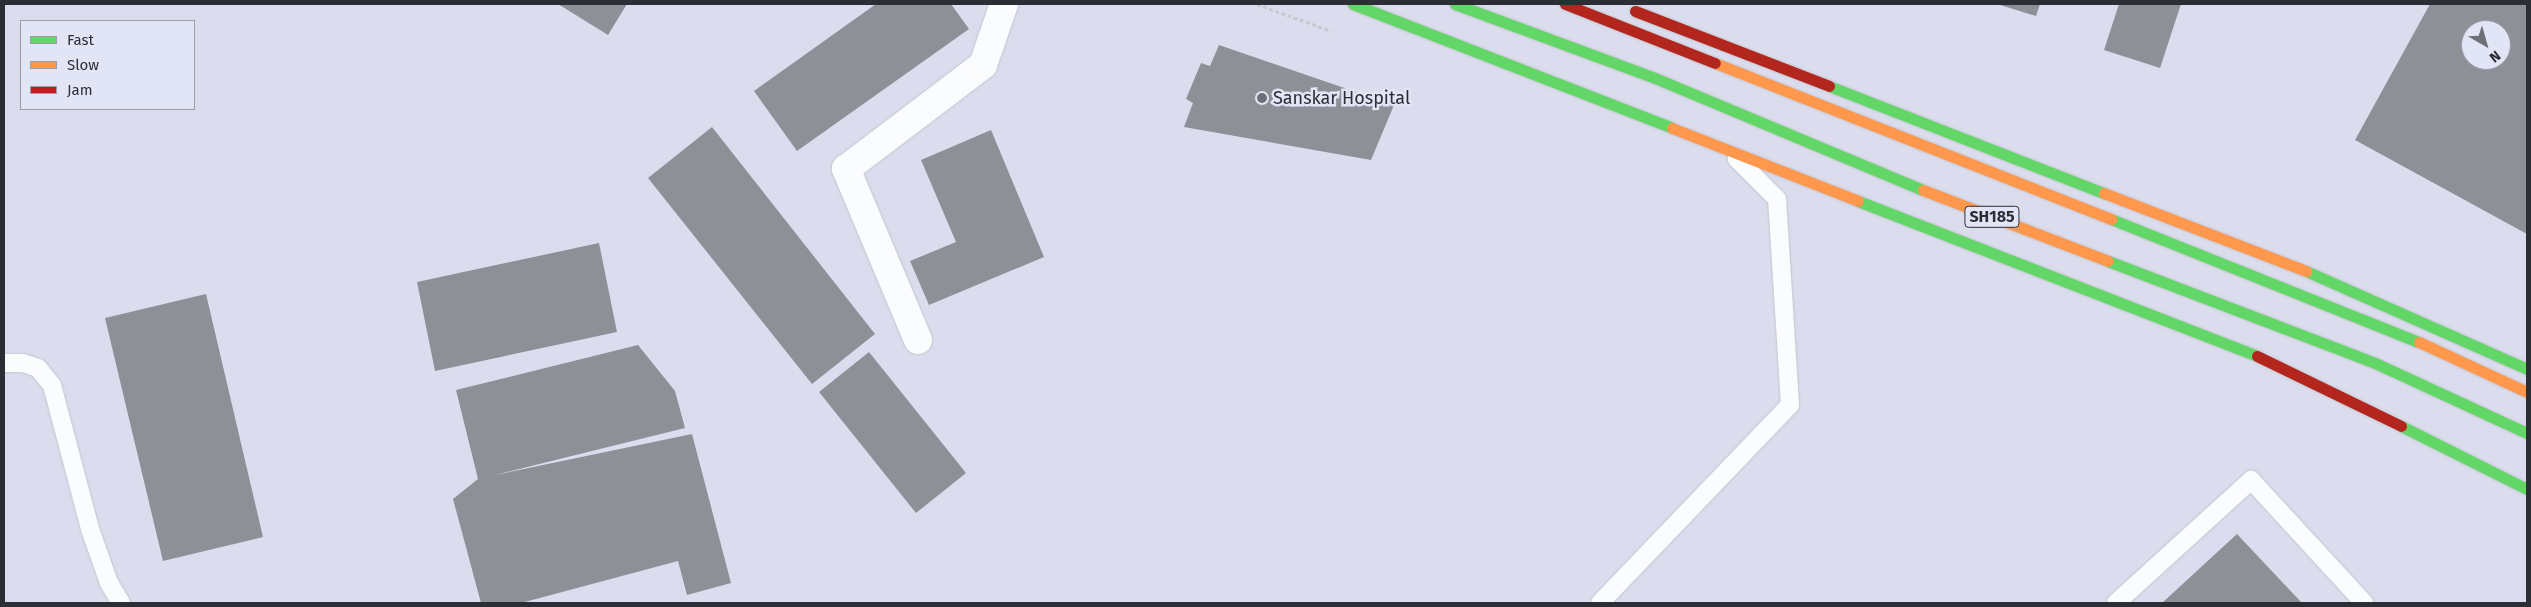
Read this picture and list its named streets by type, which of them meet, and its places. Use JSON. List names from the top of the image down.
{
  "streets": {
    "main road": ["SH185"]
  },
  "places": ["Sanskar Hospital"],
  "legend": ["Fast", "Slow", "Jam"],
  "north": "bottom right"
}
